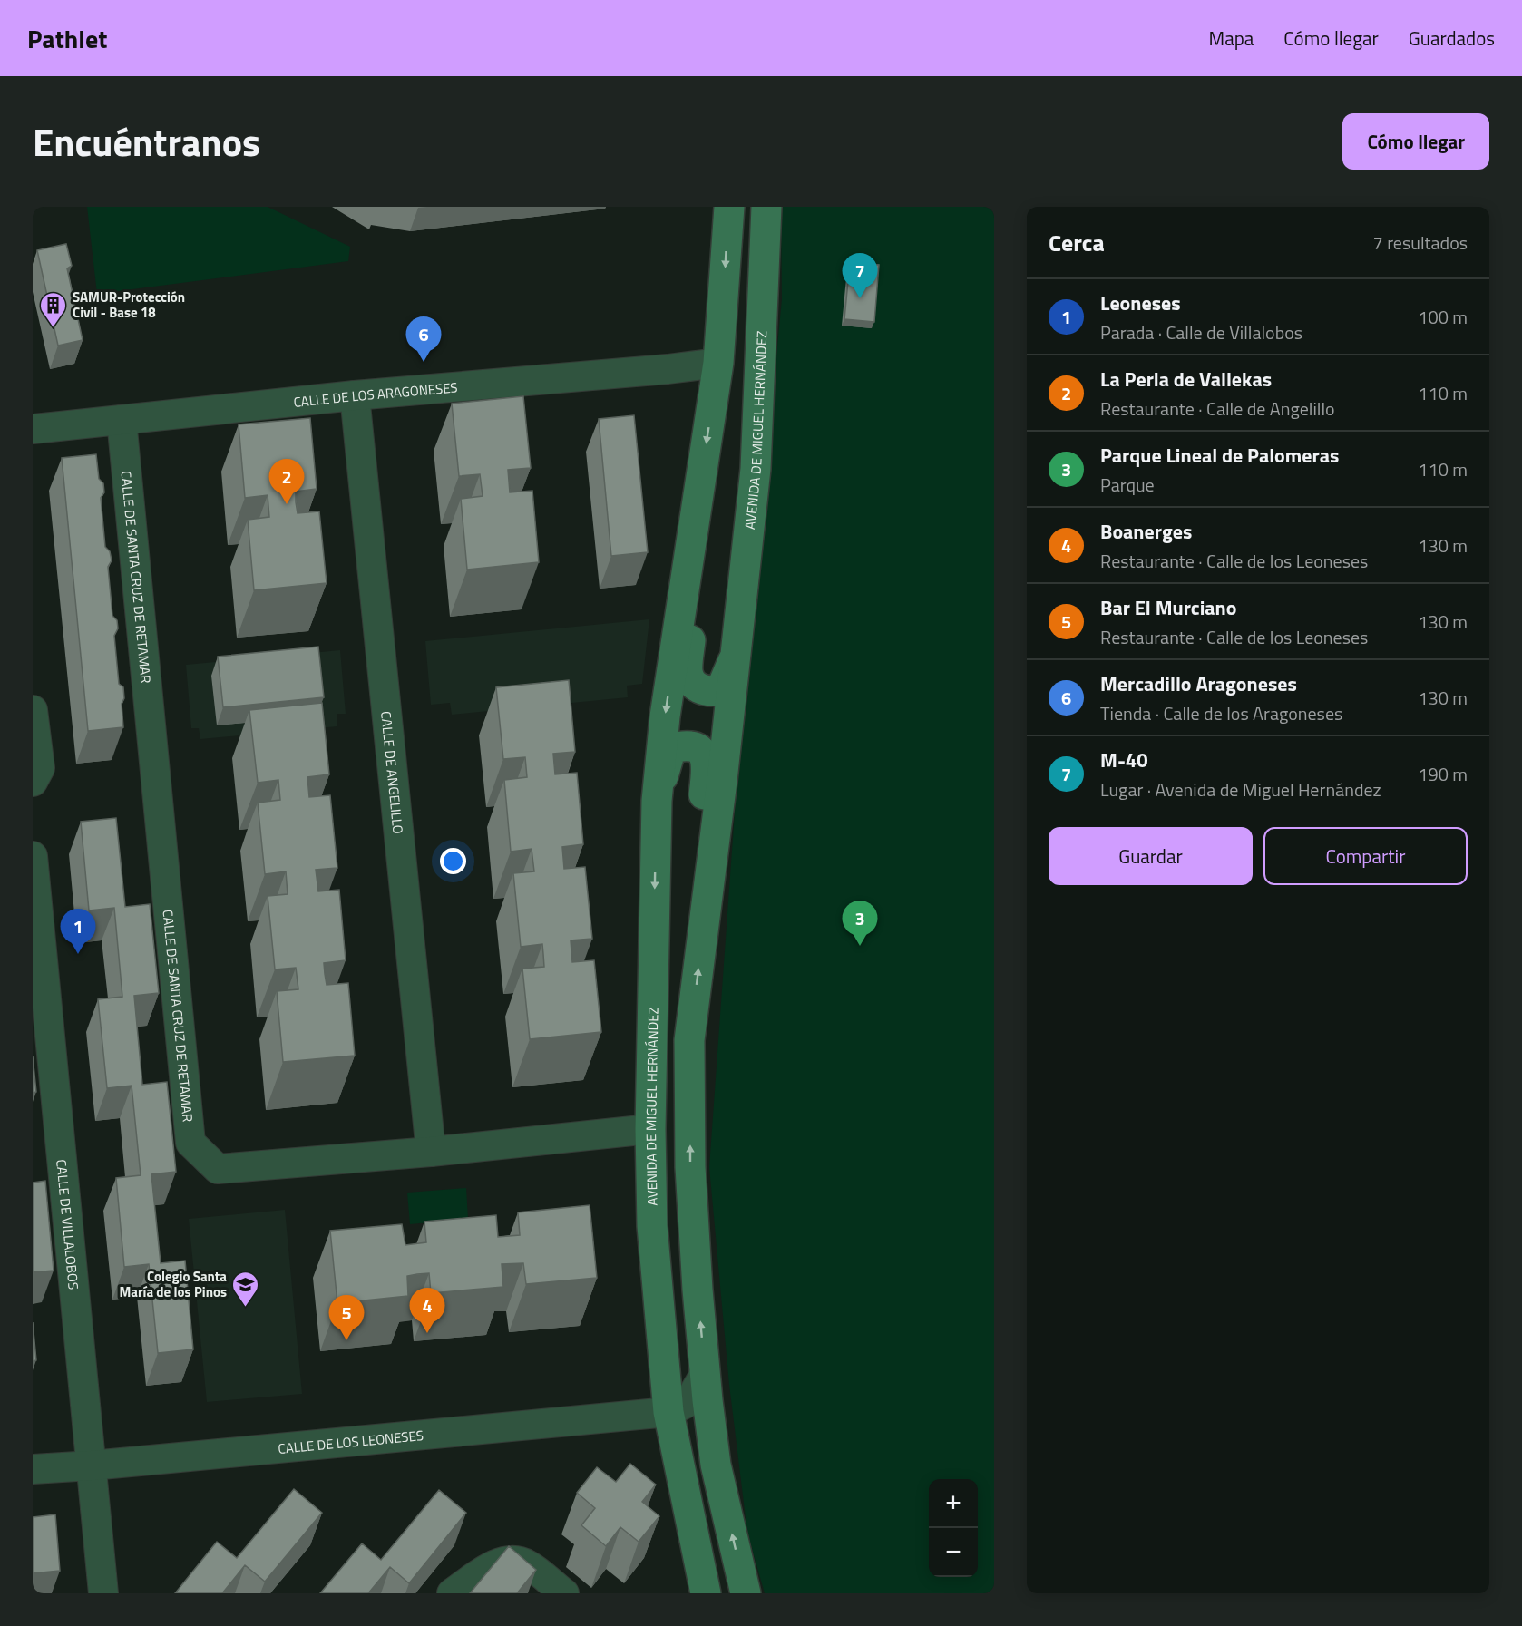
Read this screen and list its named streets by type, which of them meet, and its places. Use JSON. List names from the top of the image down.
{
  "streets": {
    "street": [
      "CALLE DE LOS ARAGONESES",
      "AVENIDA DE MIGUEL HERNÁNDEZ",
      "CALLE DE SANTA CRUZ DE RETAMAR",
      "CALLE DE ANGELILLO",
      "CALLE DE VILLALOBOS",
      "CALLE DE LOS LEONESES"
    ]
  },
  "crossings": [
    ["CALLE DE LOS ARAGONESES", "AVENIDA DE MIGUEL HERNÁNDEZ"],
    ["CALLE DE LOS ARAGONESES", "CALLE DE SANTA CRUZ DE RETAMAR"],
    ["CALLE DE LOS ARAGONESES", "CALLE DE ANGELILLO"],
    ["AVENIDA DE MIGUEL HERNÁNDEZ", "CALLE DE SANTA CRUZ DE RETAMAR"],
    ["AVENIDA DE MIGUEL HERNÁNDEZ", "CALLE DE LOS LEONESES"],
    ["CALLE DE SANTA CRUZ DE RETAMAR", "CALLE DE ANGELILLO"],
    ["CALLE DE VILLALOBOS", "CALLE DE LOS LEONESES"]
  ],
  "places": {
    "building": ["SAMUR-Protección Civil - Base 18"],
    "school or university": ["Colegio Santa María de los Pinos"]
  },
  "page": {
    "header": "Pathlet",
    "nav": ["Mapa", "Cómo llegar", "Guardados"],
    "title": "Encuéntranos",
    "buttons": [
      "Cómo llegar",
      ["Guardar", "Compartir"]
    ],
    "heading": ["Cerca", "7 resultados"],
    "pins": [
      "7",
      "6",
      "2",
      "3",
      "1",
      "4",
      "5"
    ],
    "list": [
      {
        "mark": "1",
        "name": "Leoneses",
        "note": "Parada · Calle de Villalobos",
        "value": "100 m"
      },
      {
        "mark": "2",
        "name": "La Perla de Vallekas",
        "note": "Restaurante · Calle de Angelillo",
        "value": "110 m"
      },
      {
        "mark": "3",
        "name": "Parque Lineal de Palomeras",
        "note": "Parque",
        "value": "110 m"
      },
      {
        "mark": "4",
        "name": "Boanerges",
        "note": "Restaurante · Calle de los Leoneses",
        "value": "130 m"
      },
      {
        "mark": "5",
        "name": "Bar El Murciano",
        "note": "Restaurante · Calle de los Leoneses",
        "value": "130 m"
      },
      {
        "mark": "6",
        "name": "Mercadillo Aragoneses",
        "note": "Tienda · Calle de los Aragoneses",
        "value": "130 m"
      },
      {
        "mark": "7",
        "name": "M-40",
        "note": "Lugar · Avenida de Miguel Hernández",
        "value": "190 m"
      }
    ],
    "map_buttons": ["+", "−"]
  }
}
